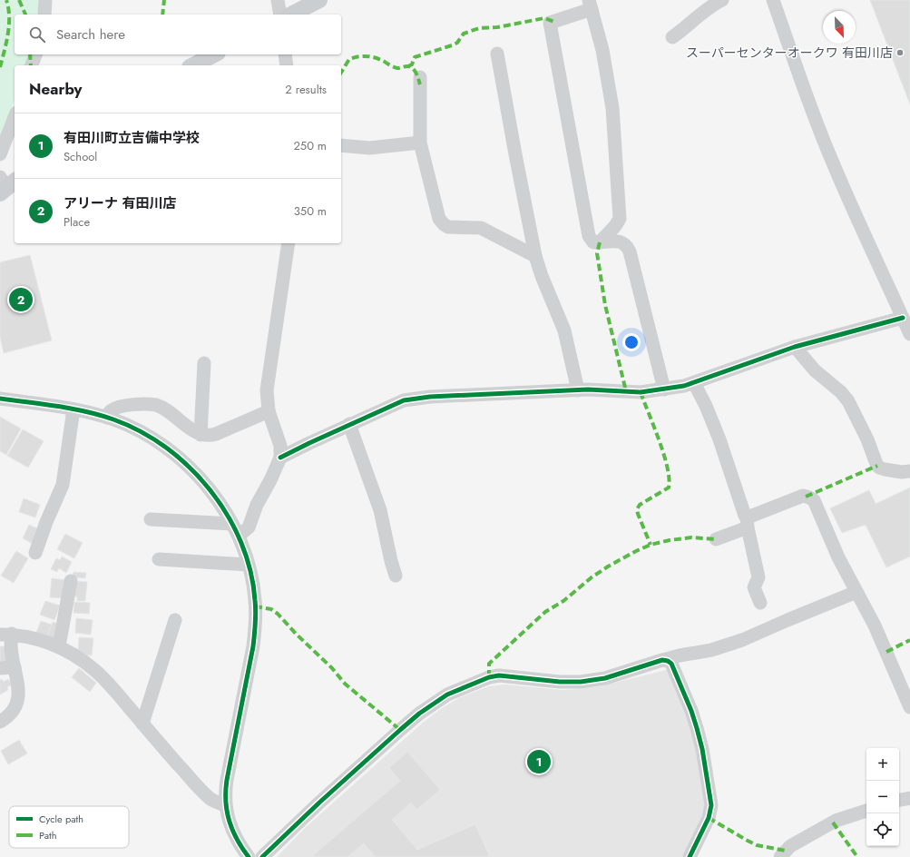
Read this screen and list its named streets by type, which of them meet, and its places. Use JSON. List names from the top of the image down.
{
  "places": ["スーパーセンターオークワ 有田川店"],
  "legend": ["Cycle path", "Path"],
  "north": "bottom right",
  "page": {
    "search": "Search here",
    "heading": ["Nearby", "2 results"],
    "list": [
      {
        "mark": "1",
        "name": "有田川町立吉備中学校",
        "note": "School",
        "value": "250 m"
      },
      {
        "mark": "2",
        "name": "アリーナ 有田川店",
        "note": "Place",
        "value": "350 m"
      }
    ],
    "pins": ["2", "1"],
    "map_buttons": ["+", "−"]
  }
}
